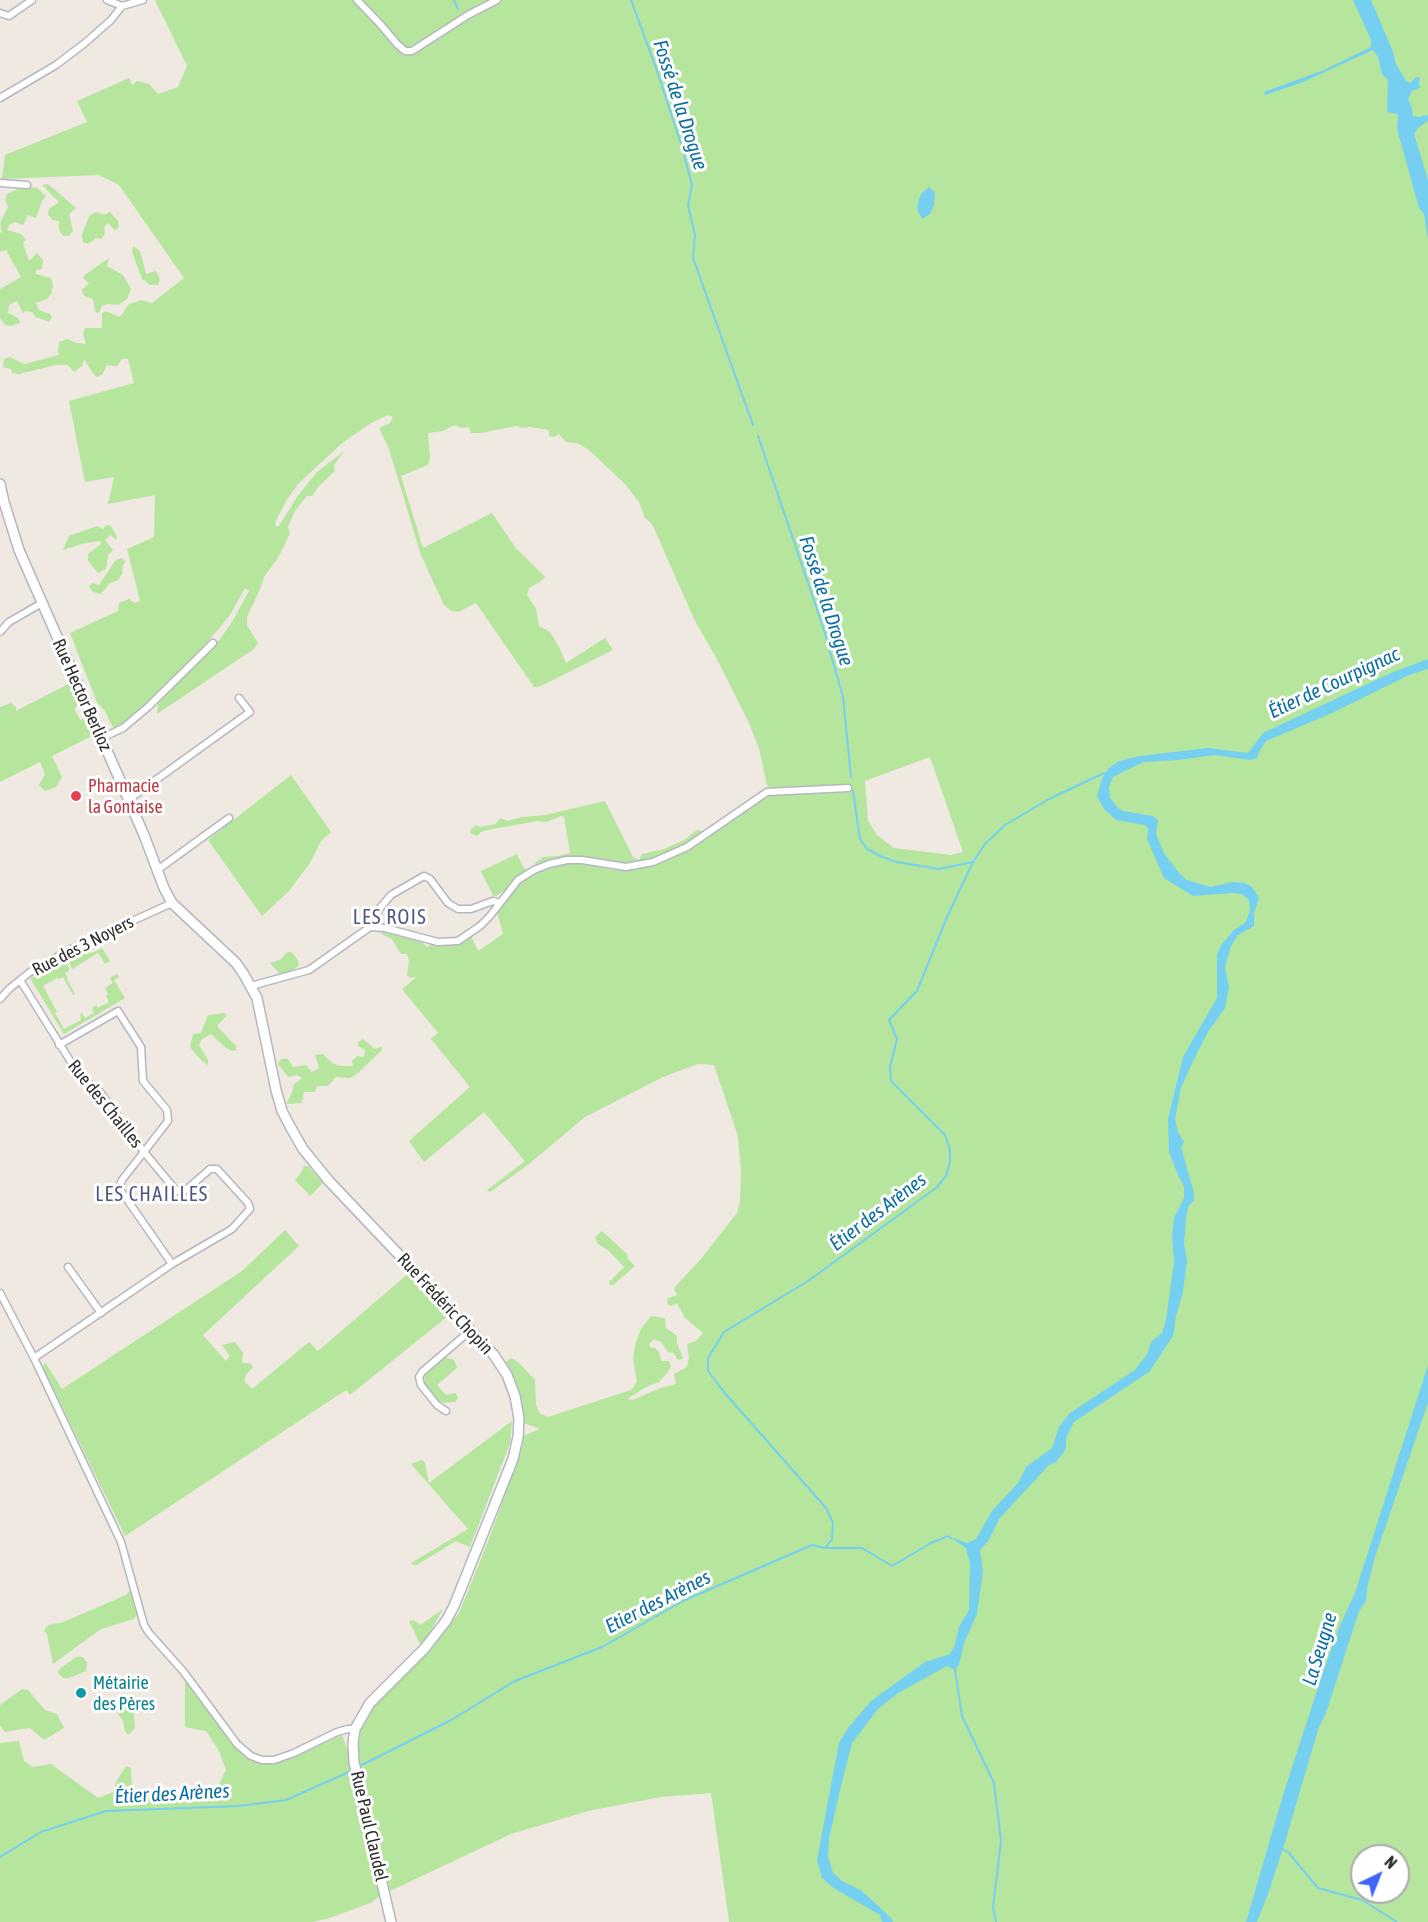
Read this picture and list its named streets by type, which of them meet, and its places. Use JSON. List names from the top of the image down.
{
  "streets": {
    "street": [
      "Rue Hector Berlioz",
      "Rue des 3 Noyers",
      "Rue des Chailles",
      "Rue Frédéric Chopin",
      "Rue Paul Claudel"
    ]
  },
  "crossings": [
    ["Rue Hector Berlioz", "Rue des 3 Noyers"],
    ["Rue Hector Berlioz", "Rue Frédéric Chopin"],
    ["Rue des 3 Noyers", "Rue des Chailles"],
    ["Rue des 3 Noyers", "Rue Frédéric Chopin"],
    ["Rue Frédéric Chopin", "Rue Paul Claudel"]
  ],
  "districts": ["LES ROIS", "LES CHAILLES"],
  "water": [
    "Fossé de la Drogue",
    "Étier de Courpignac",
    "Étier des Arènes",
    "Etier des Arènes",
    "La Seugne"
  ],
  "places": ["Pharmacie la Gontaise", "Métairie des Pères"],
  "north": "top right"
}
